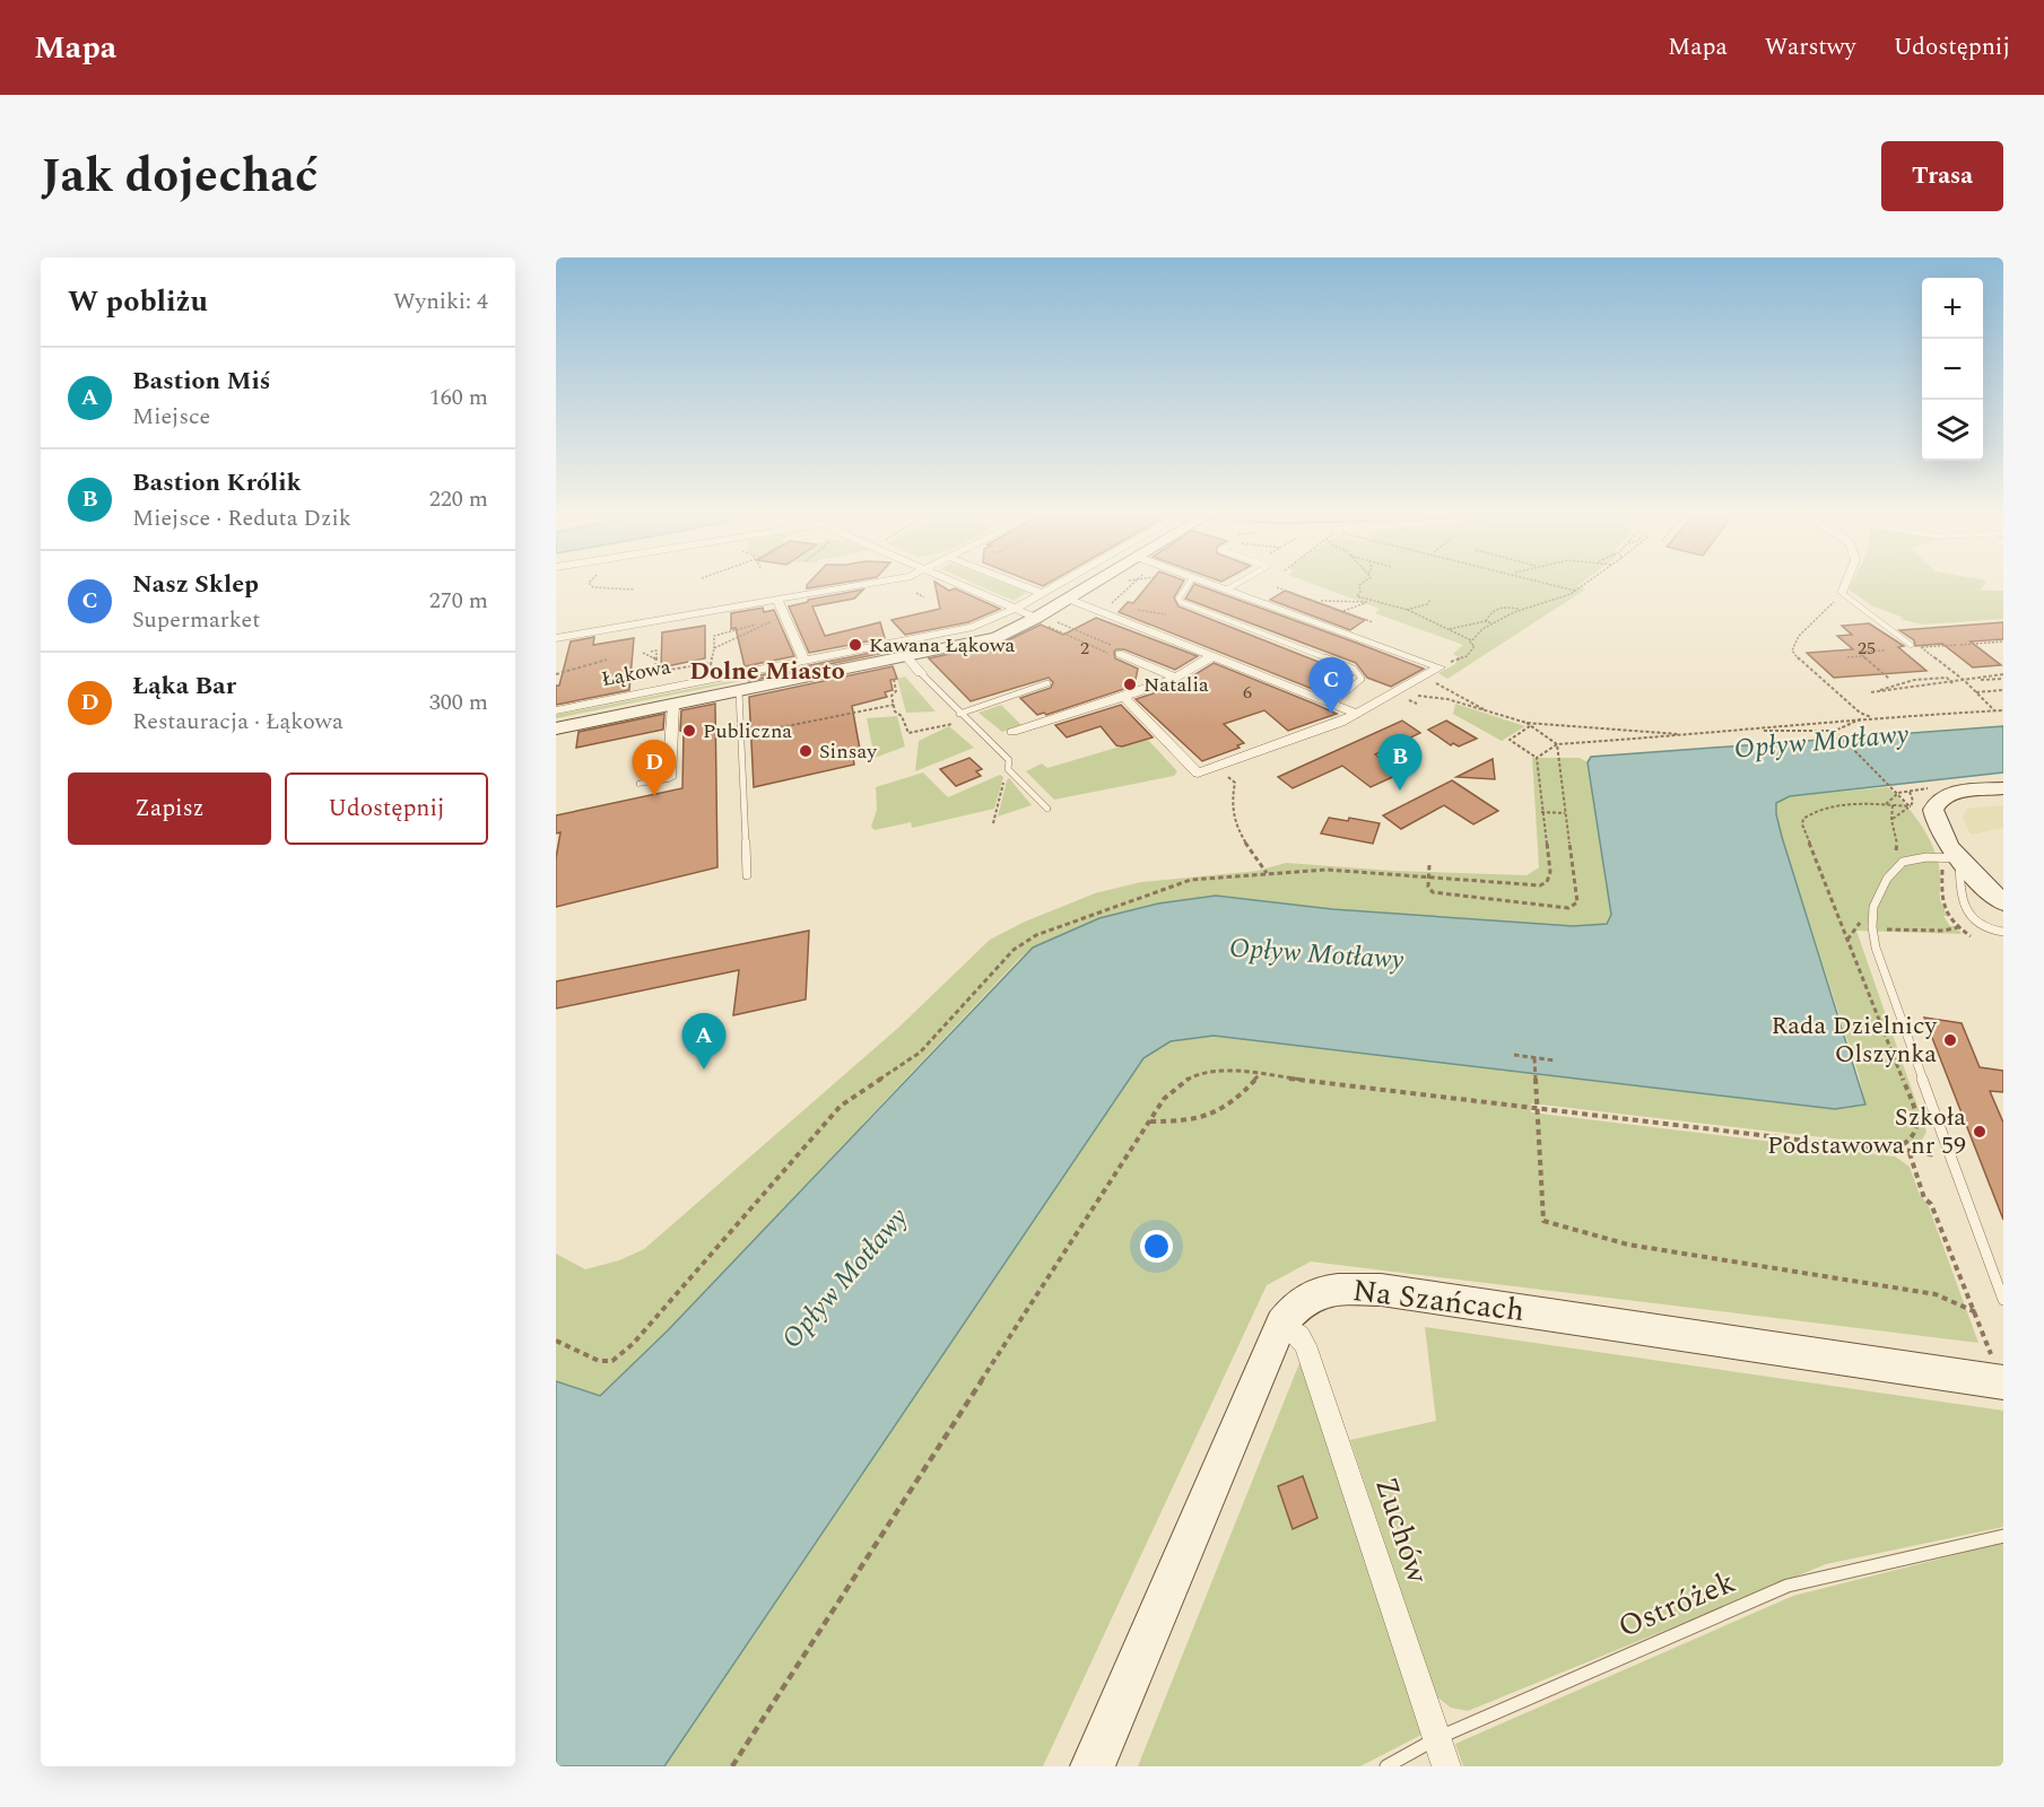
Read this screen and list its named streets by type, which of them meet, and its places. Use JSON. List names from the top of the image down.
{
  "streets": {
    "street": ["Łąkowa", "Na Szańcach", "Zuchów"],
    "lane": ["Ostróżek"]
  },
  "crossings": [
    ["Na Szańcach", "Zuchów"],
    ["Zuchów", "Ostróżek"]
  ],
  "districts": ["Dolne Miasto"],
  "water": ["Opływ Motławy"],
  "places": [
    "Kawana Łąkowa",
    "Natalia",
    "Publiczna",
    "Sinsay",
    "Rada Dzielnicy Olszynka",
    "Szkoła Podstawowa nr 59"
  ],
  "house_numbers": ["2", "25", "6"],
  "page": {
    "header": "Mapa",
    "nav": ["Mapa", "Warstwy", "Udostępnij"],
    "title": "Jak dojechać",
    "buttons": [
      "Trasa",
      ["Zapisz", "Udostępnij"]
    ],
    "heading": ["W pobliżu", "Wyniki: 4"],
    "map_buttons": ["+", "−"],
    "list": [
      {
        "mark": "A",
        "name": "Bastion Miś",
        "note": "Miejsce",
        "value": "160 m"
      },
      {
        "mark": "B",
        "name": "Bastion Królik",
        "note": "Miejsce · Reduta Dzik",
        "value": "220 m"
      },
      {
        "mark": "C",
        "name": "Nasz Sklep",
        "note": "Supermarket",
        "value": "270 m"
      },
      {
        "mark": "D",
        "name": "Łąka Bar",
        "note": "Restauracja · Łąkowa",
        "value": "300 m"
      }
    ],
    "pins": [
      "C",
      "B",
      "D",
      "A"
    ]
  }
}
